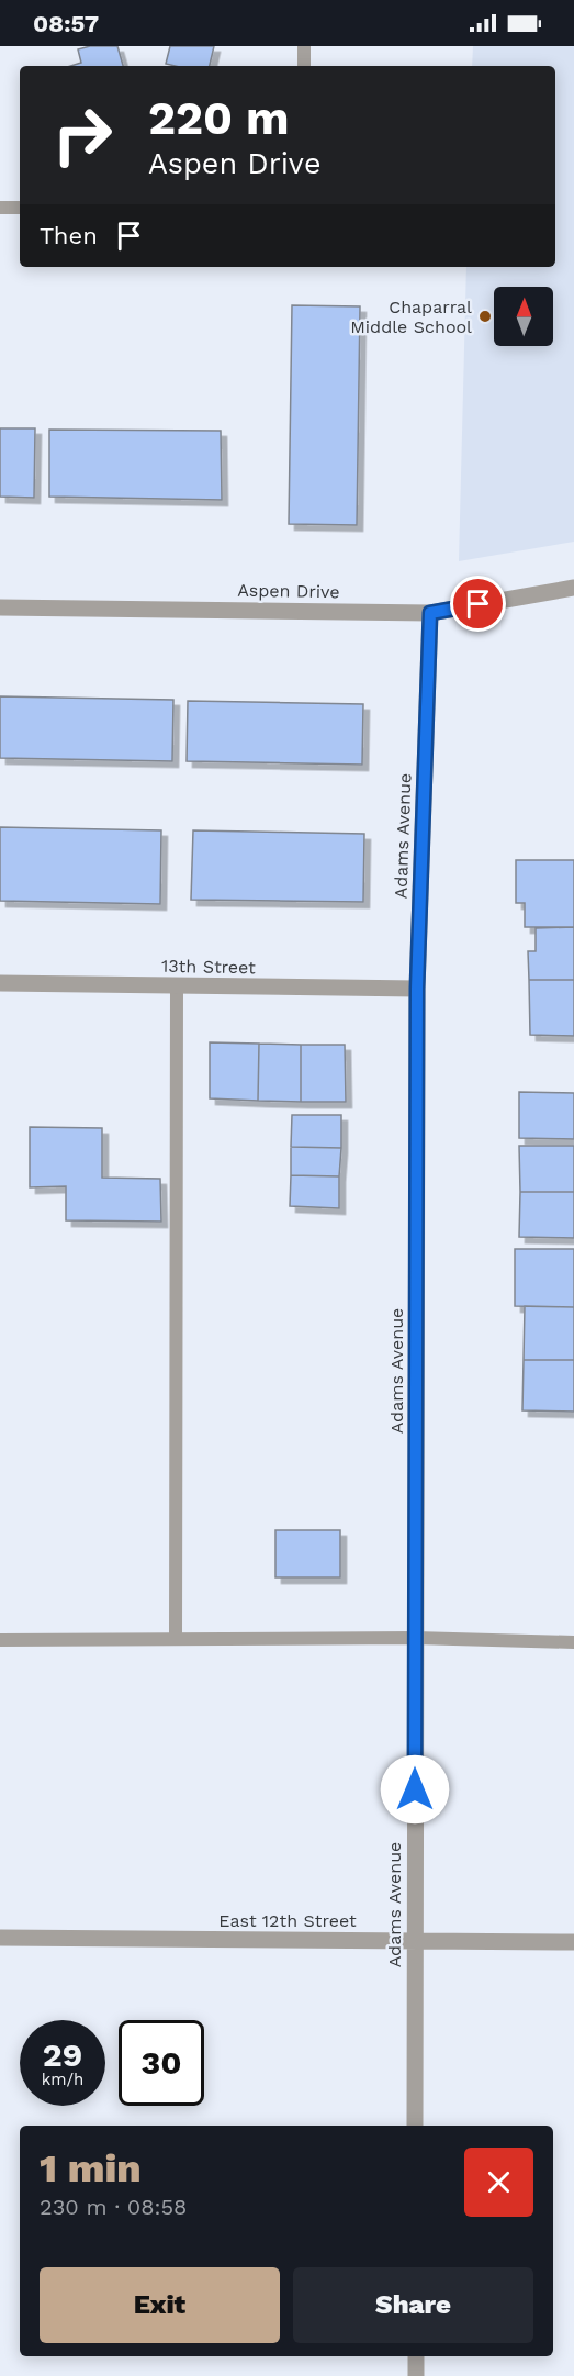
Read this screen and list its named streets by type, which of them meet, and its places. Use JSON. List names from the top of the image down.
{
  "streets": {
    "street": [
      "Aspen Drive",
      "Adams Avenue",
      "13th Street",
      "East 12th Street"
    ]
  },
  "crossings": [
    ["Aspen Drive", "Adams Avenue"],
    ["Adams Avenue", "13th Street"],
    ["Adams Avenue", "East 12th Street"]
  ],
  "places": ["Chaparral Middle School"],
  "north": "top",
  "page": {
    "status": "08:57",
    "turn": ["220 m", "Aspen Drive"],
    "then": "Then",
    "speed": "29 km/h",
    "limit": "30",
    "heading": ["1 min", "230 m · 08:58"],
    "buttons": ["Exit", "Share"]
  }
}
